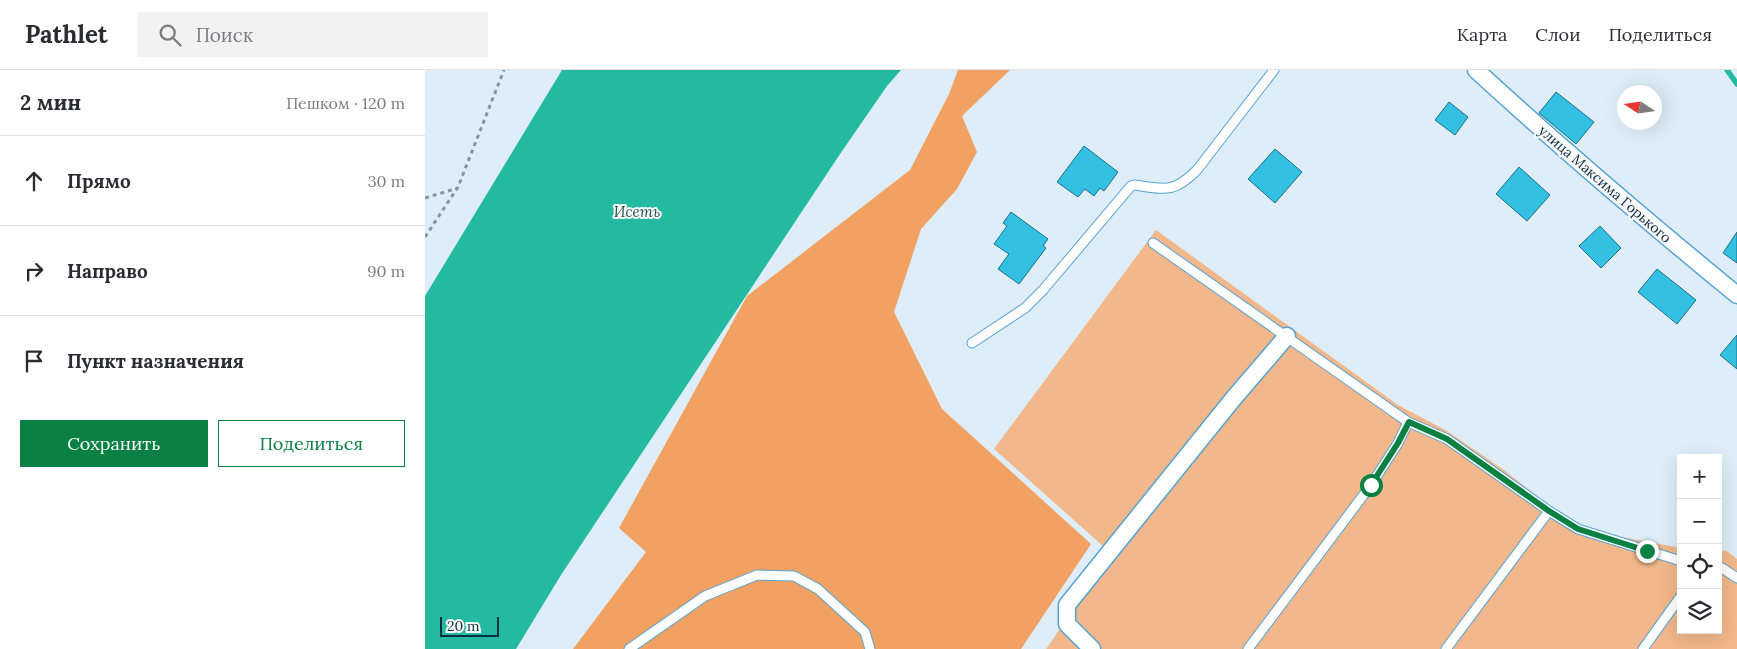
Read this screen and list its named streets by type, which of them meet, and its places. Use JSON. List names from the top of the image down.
{
  "streets": {
    "street": ["улица Максима Горького"]
  },
  "water": ["Исеть"],
  "scale_bar": "20 m",
  "north": "left",
  "page": {
    "header": "Pathlet",
    "search": "Поиск",
    "nav": ["Карта", "Слои", "Поделиться"],
    "heading": ["2 мин", "Пешком · 120 m"],
    "list": [
      ["Прямо", "30 m"],
      ["Направо", "90 m"],
      "Пункт назначения"
    ],
    "buttons": ["Сохранить", "Поделиться"],
    "map_buttons": ["+", "−"],
    "scale": "20 m"
  }
}
